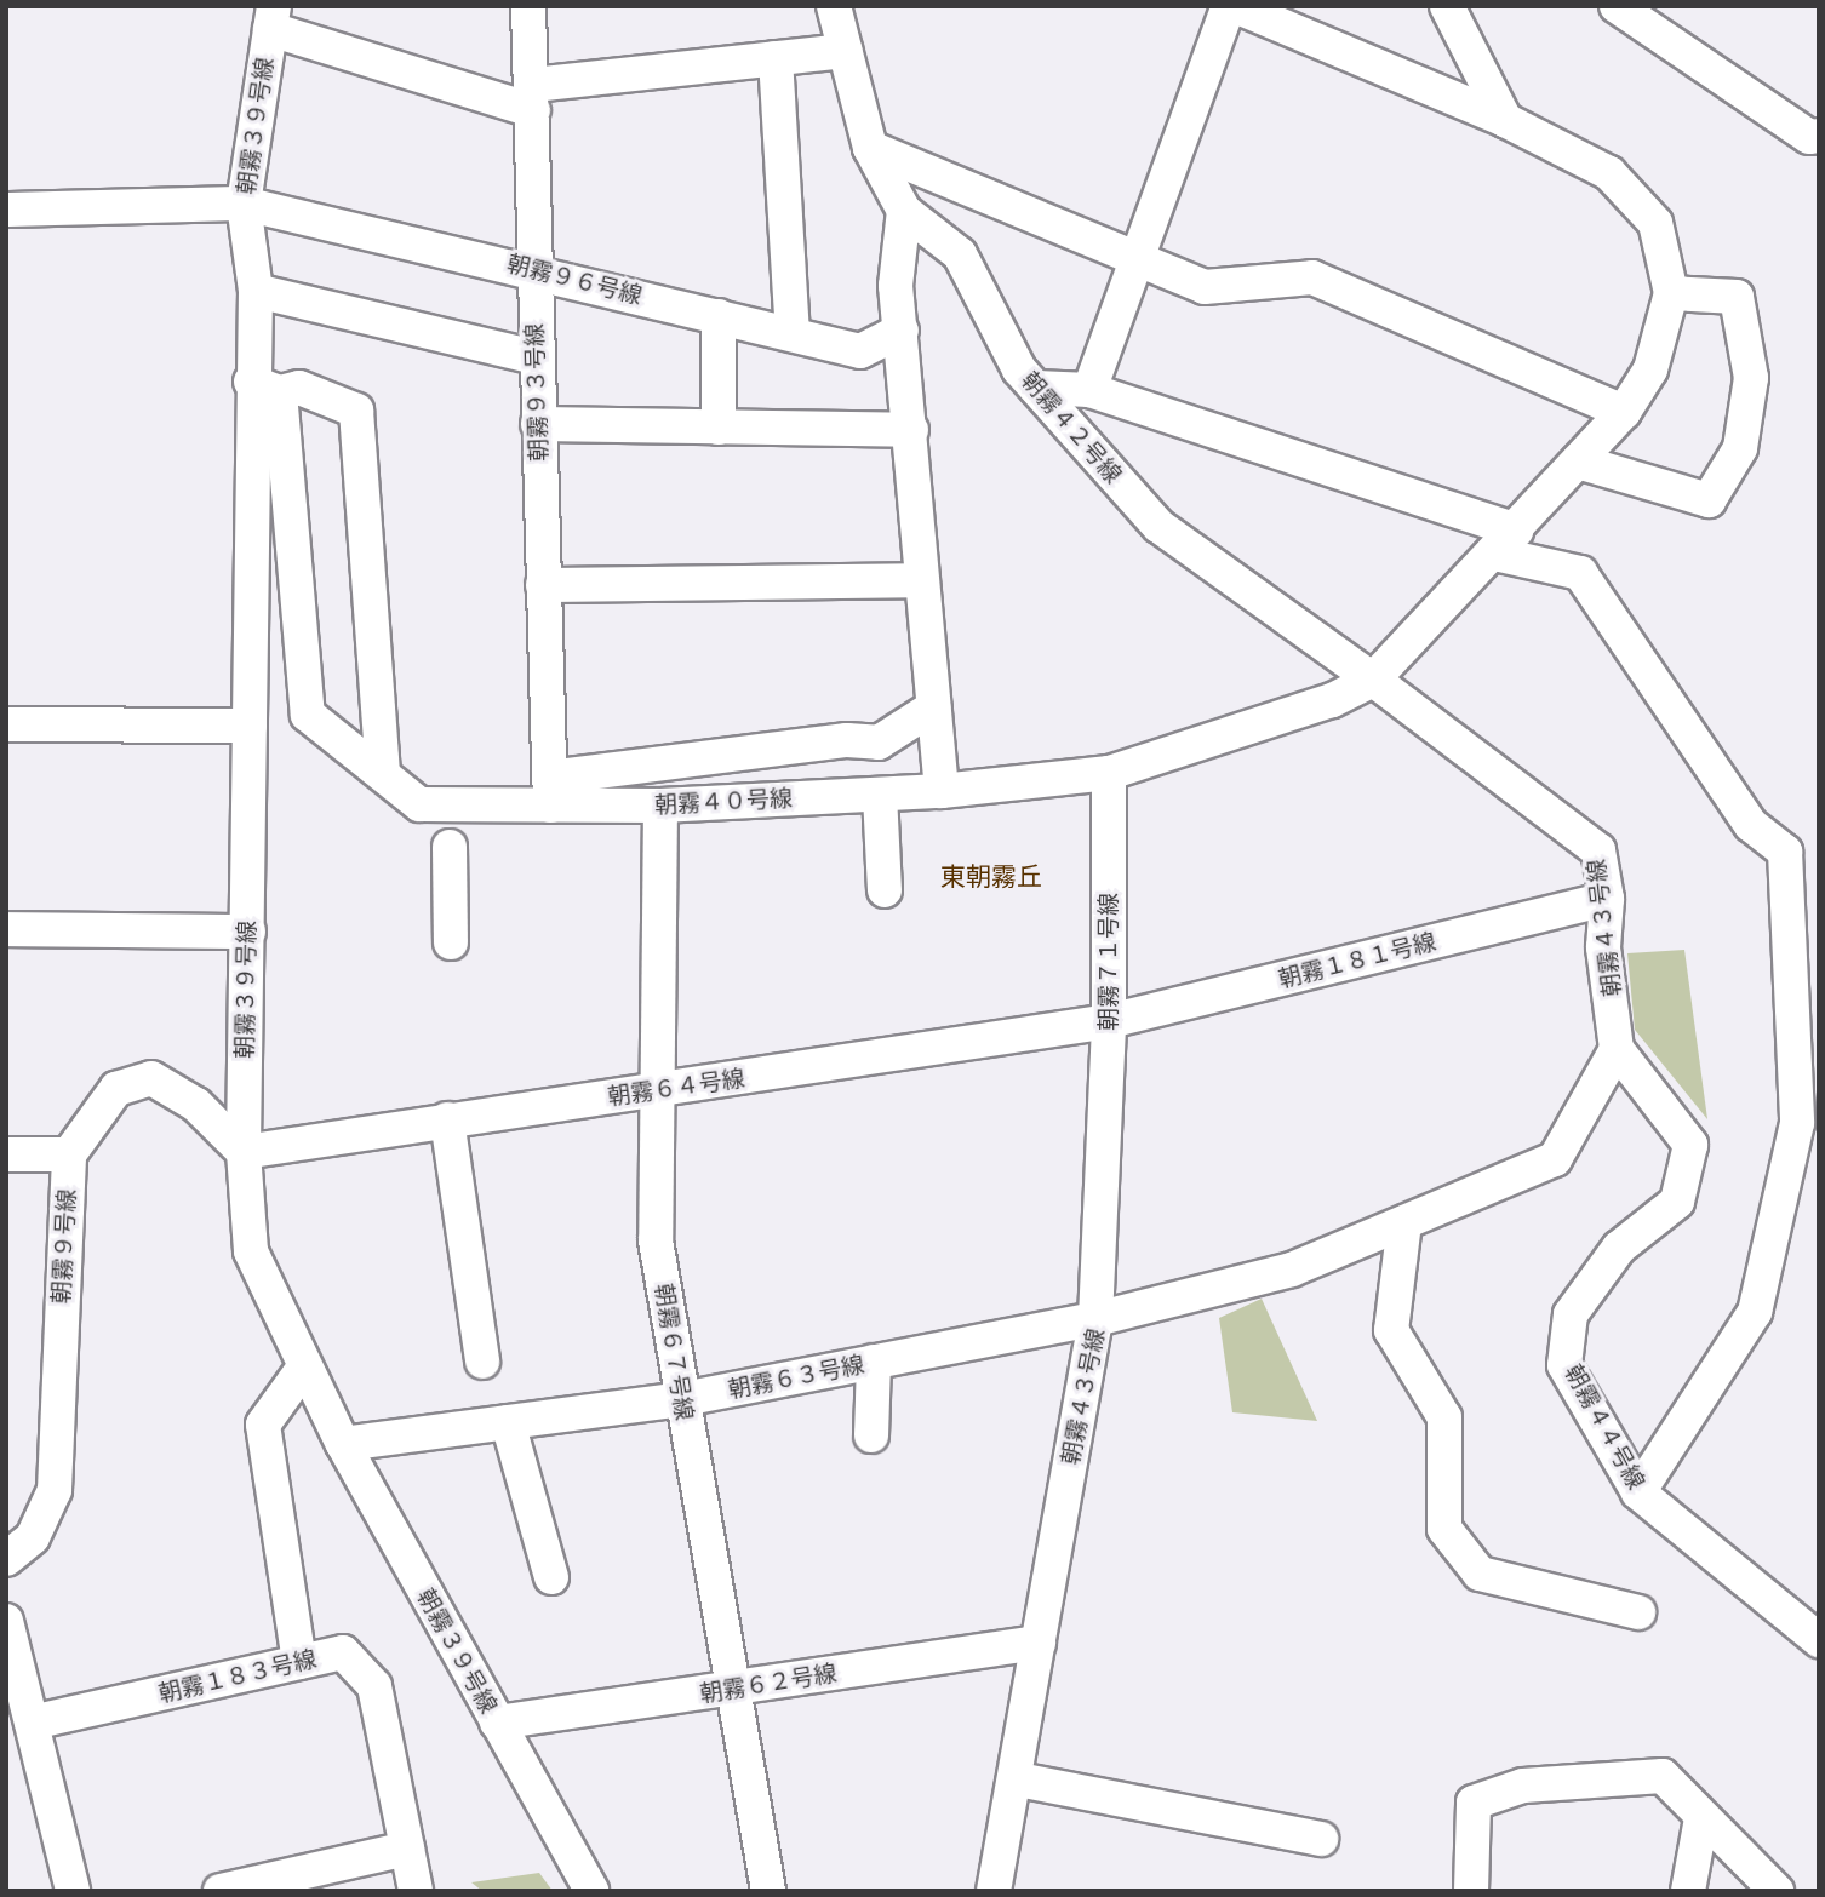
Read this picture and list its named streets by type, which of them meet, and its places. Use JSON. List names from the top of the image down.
{
  "streets": {
    "street": [
      "朝霧３９号線",
      "朝霧９６号線",
      "朝霧９３号線",
      "朝霧４２号線",
      "朝霧４０号線",
      "朝霧４３号線",
      "朝霧１８１号線",
      "朝霧７１号線",
      "朝霧６４号線",
      "朝霧９号線",
      "朝霧６７号線",
      "朝霧６３号線",
      "朝霧４４号線",
      "朝霧１８３号線",
      "朝霧６２号線"
    ]
  },
  "crossings": [
    ["朝霧３９号線", "朝霧９６号線"],
    ["朝霧３９号線", "朝霧４０号線"],
    ["朝霧３９号線", "朝霧６４号線"],
    ["朝霧３９号線", "朝霧６３号線"],
    ["朝霧３９号線", "朝霧６２号線"],
    ["朝霧９６号線", "朝霧９３号線"],
    ["朝霧９３号線", "朝霧４０号線"],
    ["朝霧４２号線", "朝霧４３号線"],
    ["朝霧４０号線", "朝霧６７号線"],
    ["朝霧４３号線", "朝霧１８１号線"],
    ["朝霧４３号線", "朝霧７１号線"],
    ["朝霧４３号線", "朝霧６３号線"],
    ["朝霧４３号線", "朝霧４４号線"],
    ["朝霧４３号線", "朝霧６２号線"],
    ["朝霧１８１号線", "朝霧７１号線"],
    ["朝霧１８１号線", "朝霧６４号線"],
    ["朝霧７１号線", "朝霧６４号線"],
    ["朝霧７１号線", "朝霧６３号線"],
    ["朝霧６４号線", "朝霧６７号線"],
    ["朝霧６７号線", "朝霧６３号線"],
    ["朝霧６７号線", "朝霧６２号線"]
  ],
  "districts": ["東朝霧丘"]
}
